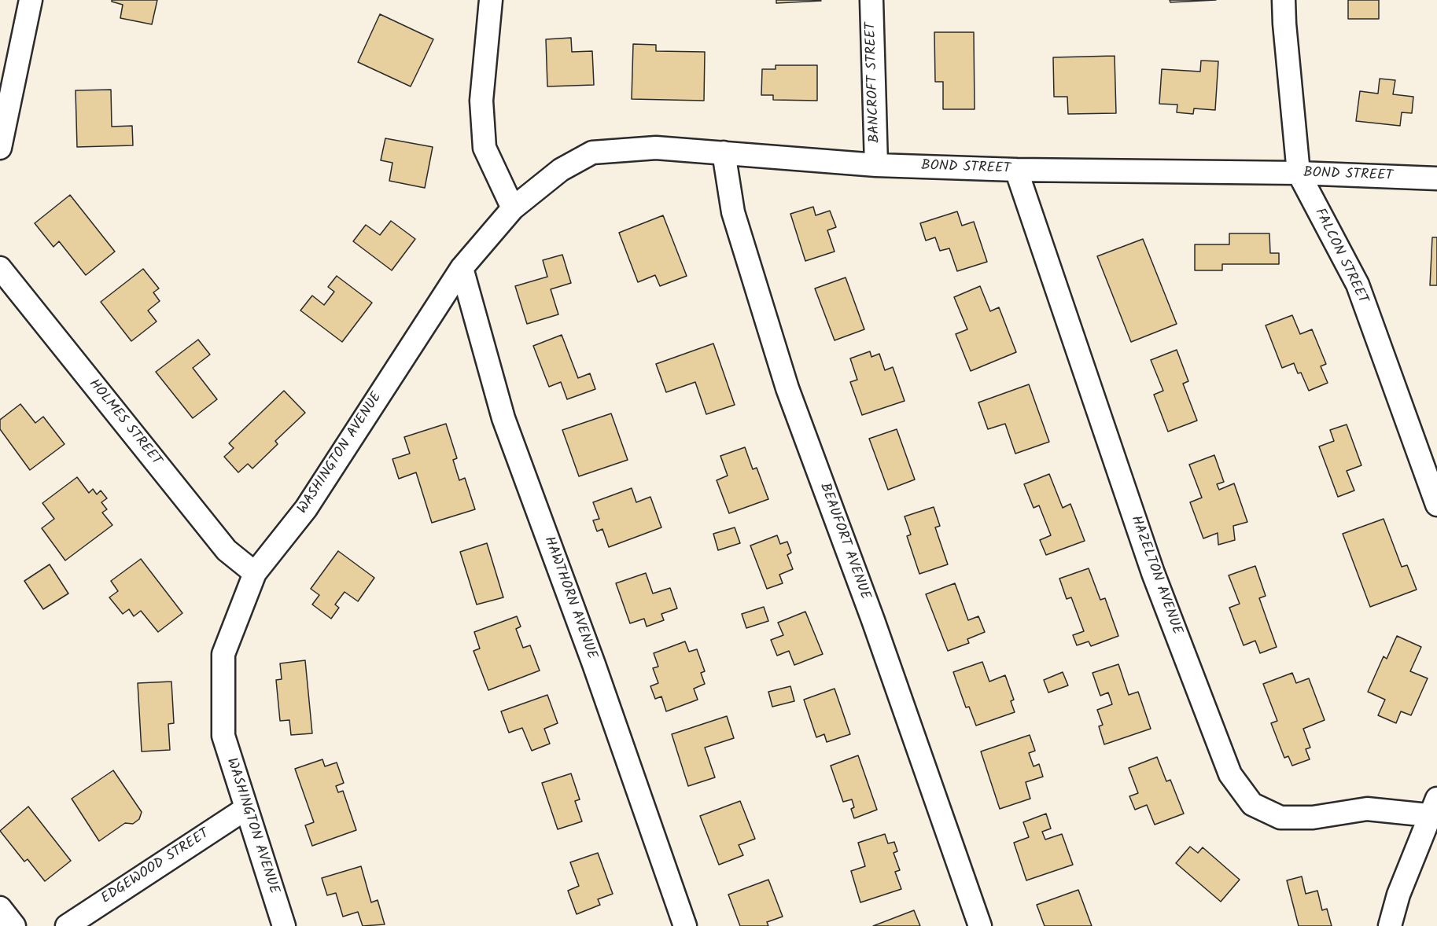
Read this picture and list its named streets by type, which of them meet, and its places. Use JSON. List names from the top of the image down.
{
  "streets": {
    "street": [
      "BANCROFT STREET",
      "BOND STREET",
      "FALCON STREET",
      "HOLMES STREET",
      "WASHINGTON AVENUE",
      "BEAUFORT AVENUE",
      "HAZELTON AVENUE",
      "HAWTHORN AVENUE",
      "EDGEWOOD STREET"
    ]
  },
  "crossings": [
    ["BANCROFT STREET", "BOND STREET"],
    ["BOND STREET", "FALCON STREET"],
    ["BOND STREET", "WASHINGTON AVENUE"],
    ["BOND STREET", "BEAUFORT AVENUE"],
    ["BOND STREET", "HAZELTON AVENUE"],
    ["HOLMES STREET", "WASHINGTON AVENUE"],
    ["WASHINGTON AVENUE", "HAWTHORN AVENUE"],
    ["WASHINGTON AVENUE", "EDGEWOOD STREET"]
  ]
}
